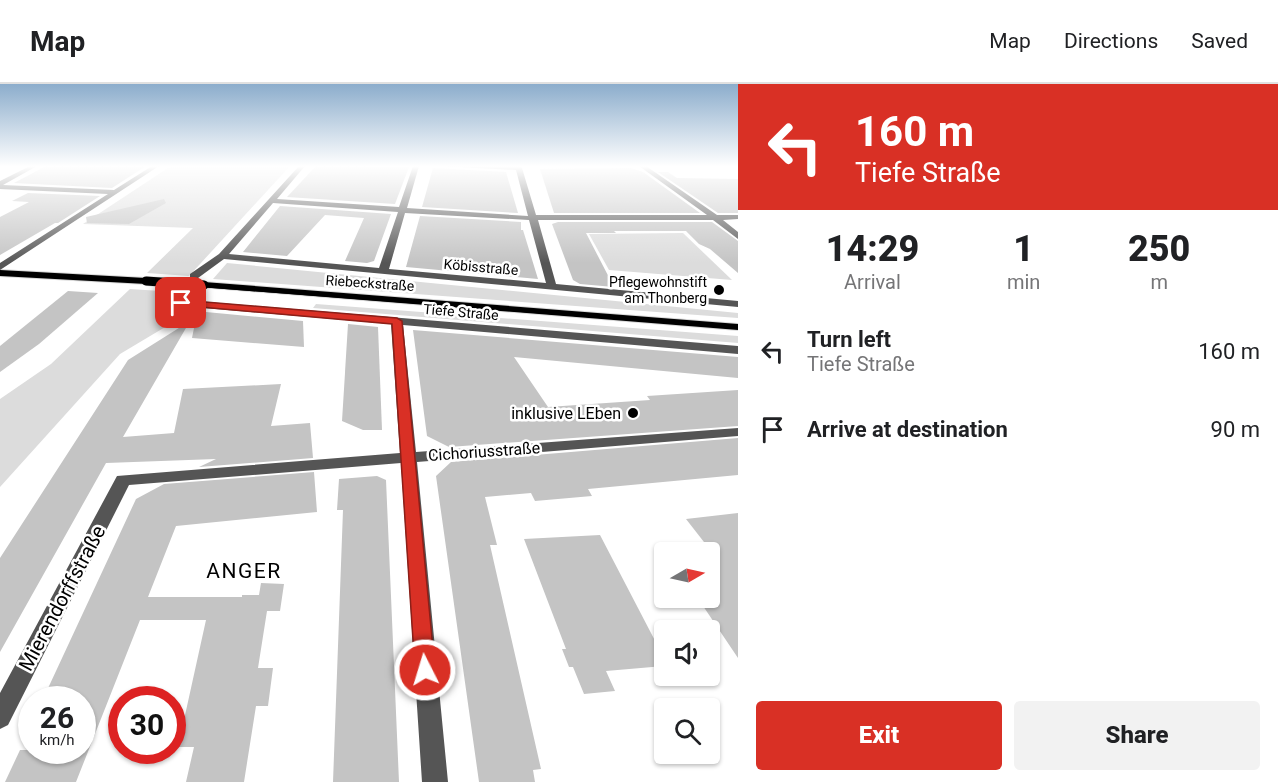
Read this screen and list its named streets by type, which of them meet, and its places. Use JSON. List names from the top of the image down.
{
  "streets": {
    "main road": ["Riebeckstraße"],
    "street": [
      "Köbisstraße",
      "Tiefe Straße",
      "Cichoriusstraße",
      "Mierendorffstraße"
    ]
  },
  "crossings": [
    ["Cichoriusstraße", "Mierendorffstraße"]
  ],
  "districts": ["ANGER"],
  "places": ["Pflegewohnstift am Thonberg", "inklusive LEben"],
  "north": "right",
  "page": {
    "header": "Map",
    "nav": ["Map", "Directions", "Saved"],
    "turn": ["160 m", "Tiefe Straße"],
    "eta": [
      "14:29",
      "Arrival",
      "1",
      "min",
      "250",
      "m"
    ],
    "list": [
      {
        "name": "Turn left",
        "note": "Tiefe Straße",
        "value": "160 m"
      },
      {
        "name": "Arrive at destination",
        "value": "90 m"
      }
    ],
    "speed": "26 km/h",
    "limit": "30",
    "buttons": ["Exit", "Share"]
  }
}
